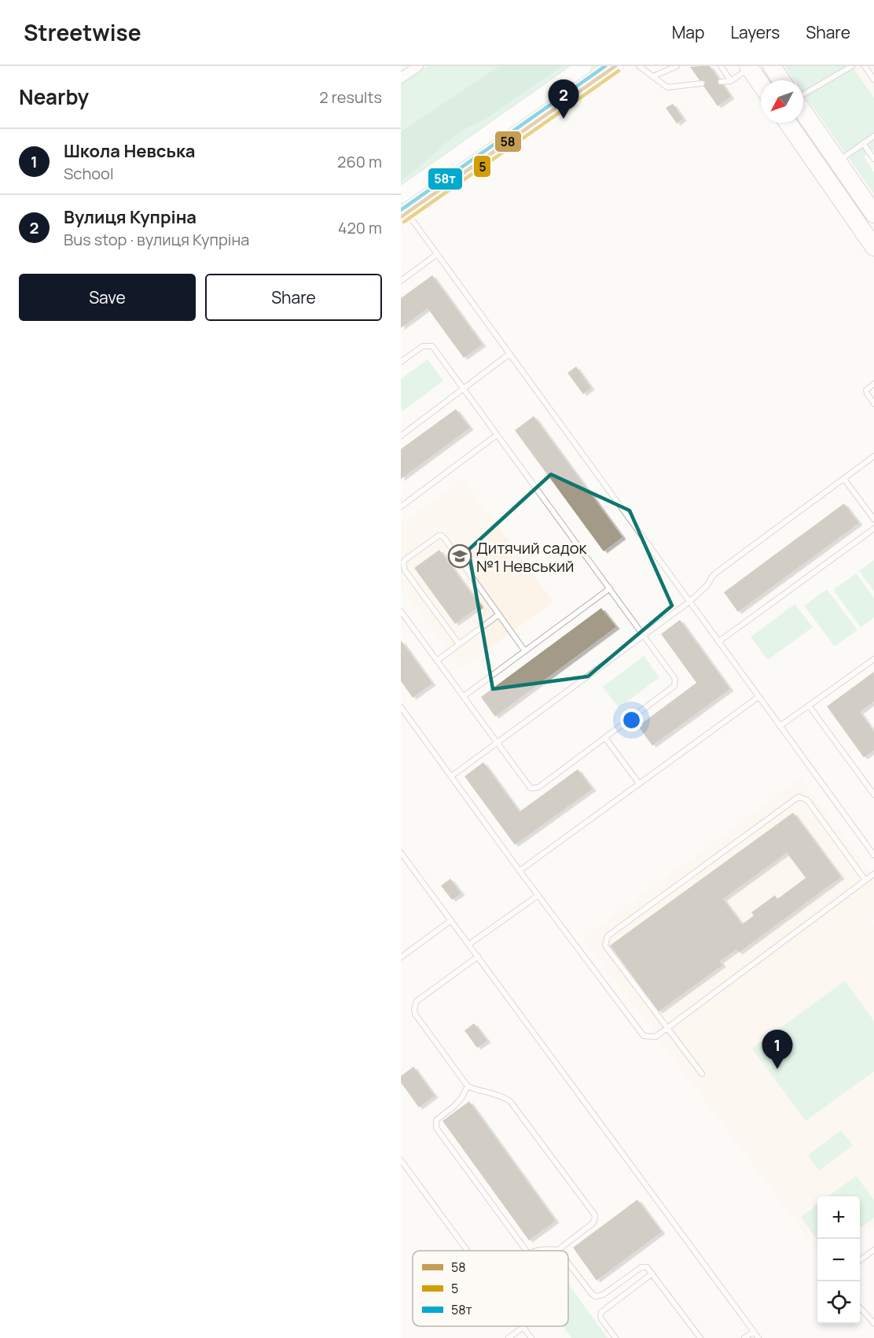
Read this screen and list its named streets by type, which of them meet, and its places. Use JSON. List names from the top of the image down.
{
  "places": {
    "school or university": ["Дитячий садок №1 Невський"]
  },
  "lines": ["transit line 58", "transit line 58т", "transit line 5"],
  "legend": ["58", "5", "58т"],
  "north": "bottom left",
  "page": {
    "header": "Streetwise",
    "nav": ["Map", "Layers", "Share"],
    "heading": ["Nearby", "2 results"],
    "pins": ["2", "1"],
    "list": [
      {
        "mark": "1",
        "name": "Школа Невська",
        "note": "School",
        "value": "260 m"
      },
      {
        "mark": "2",
        "name": "Вулиця Купріна",
        "note": "Bus stop · вулиця Купріна",
        "value": "420 m"
      }
    ],
    "buttons": ["Save", "Share"],
    "map_buttons": ["+", "−"]
  }
}
